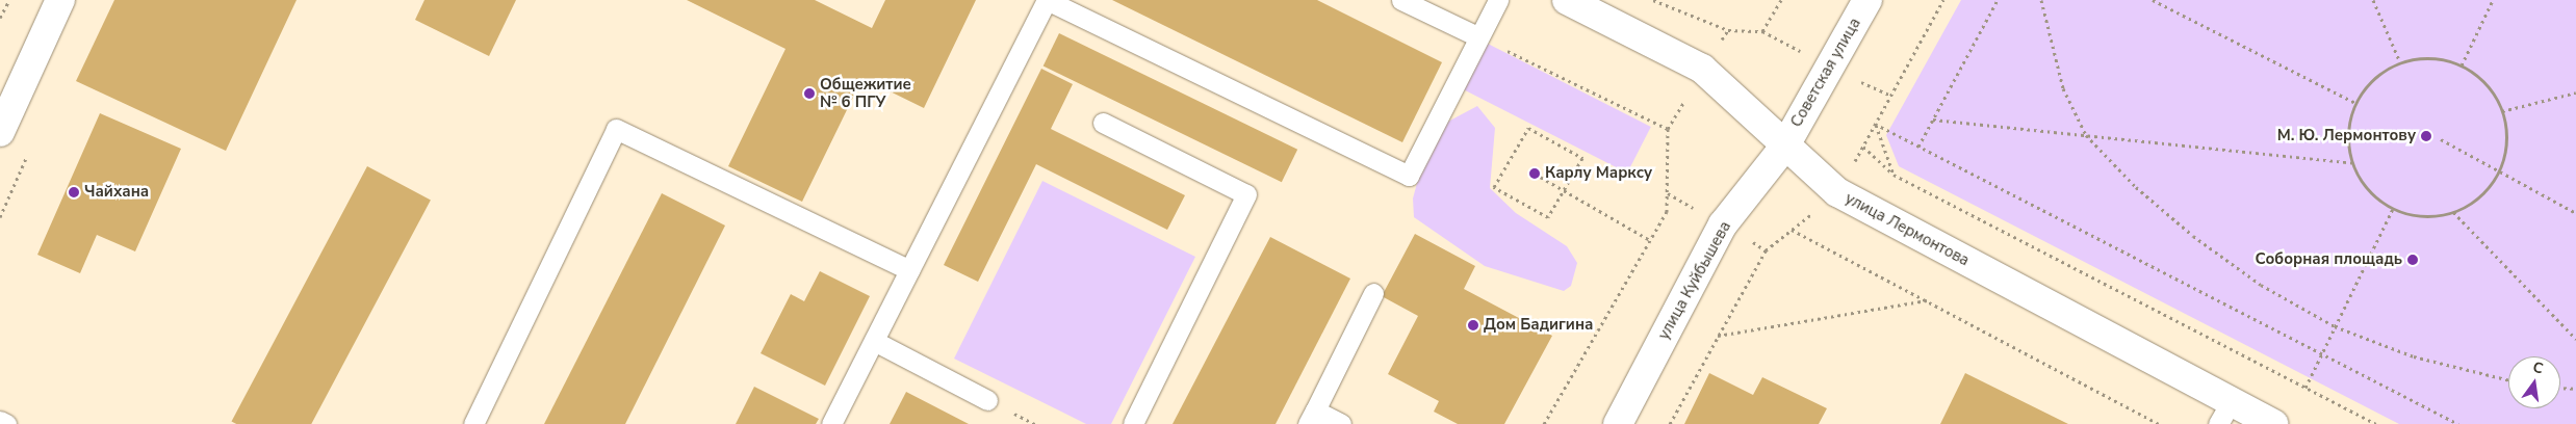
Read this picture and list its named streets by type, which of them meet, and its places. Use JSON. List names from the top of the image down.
{
  "streets": {
    "main road": ["Советская улица", "улица Лермонтова", "улица Куйбышева"]
  },
  "crossings": [
    ["Советская улица", "улица Лермонтова"],
    ["Советская улица", "улица Куйбышева"],
    ["улица Лермонтова", "улица Куйбышева"]
  ],
  "places": [
    "Общежитие № 6 ПГУ",
    "М. Ю. Лермонтову",
    "Карлу Марксу",
    "Чайхана",
    "Соборная площадь",
    "Дом Бадигина"
  ],
  "north": "top"
}
